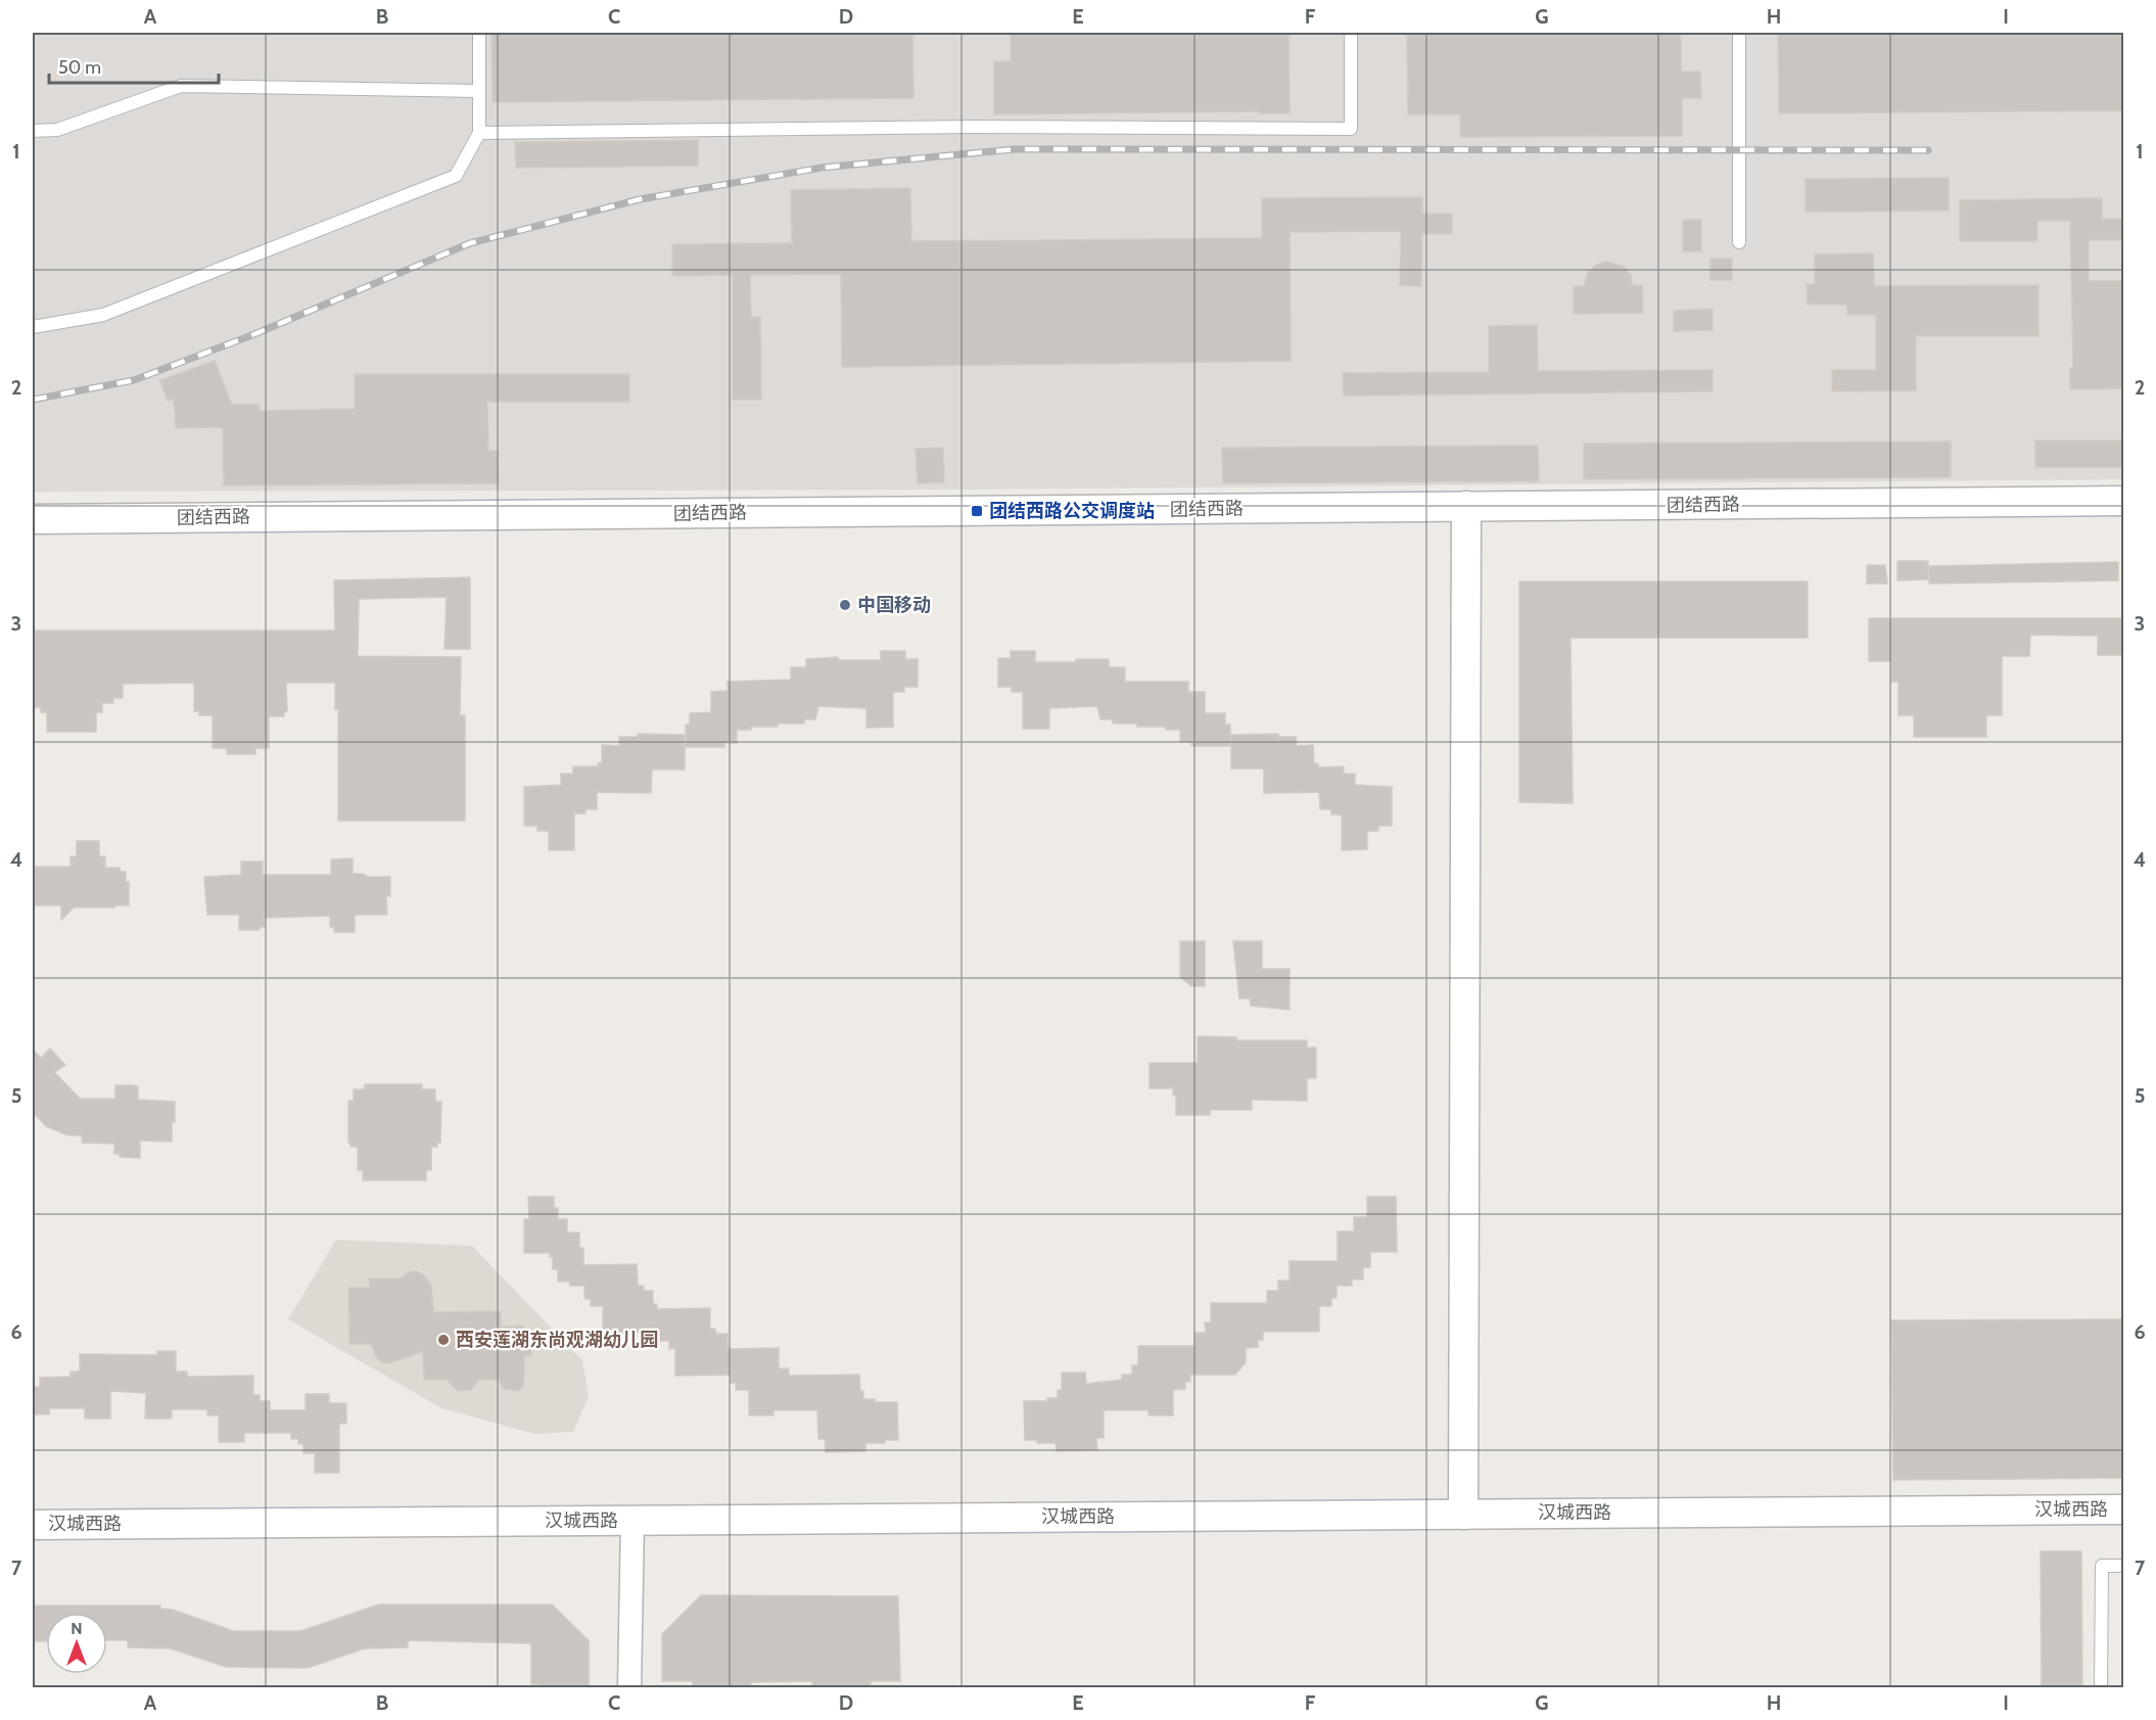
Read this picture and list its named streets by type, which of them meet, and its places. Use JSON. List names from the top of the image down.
{
  "streets": {
    "street": ["团结西路", "汉城西路"]
  },
  "places": {
    "transit": ["团结西路公交调度站"],
    "other": ["中国移动", "西安莲湖东尚观湖幼儿园"]
  },
  "scale_bar": "50 m",
  "north": "top",
  "grid": {
    "columns": [
      "A",
      "B",
      "C",
      "D",
      "E",
      "F",
      "G",
      "H",
      "I"
    ],
    "rows": [
      "1",
      "2",
      "3",
      "4",
      "5",
      "6",
      "7"
    ]
  }
}
